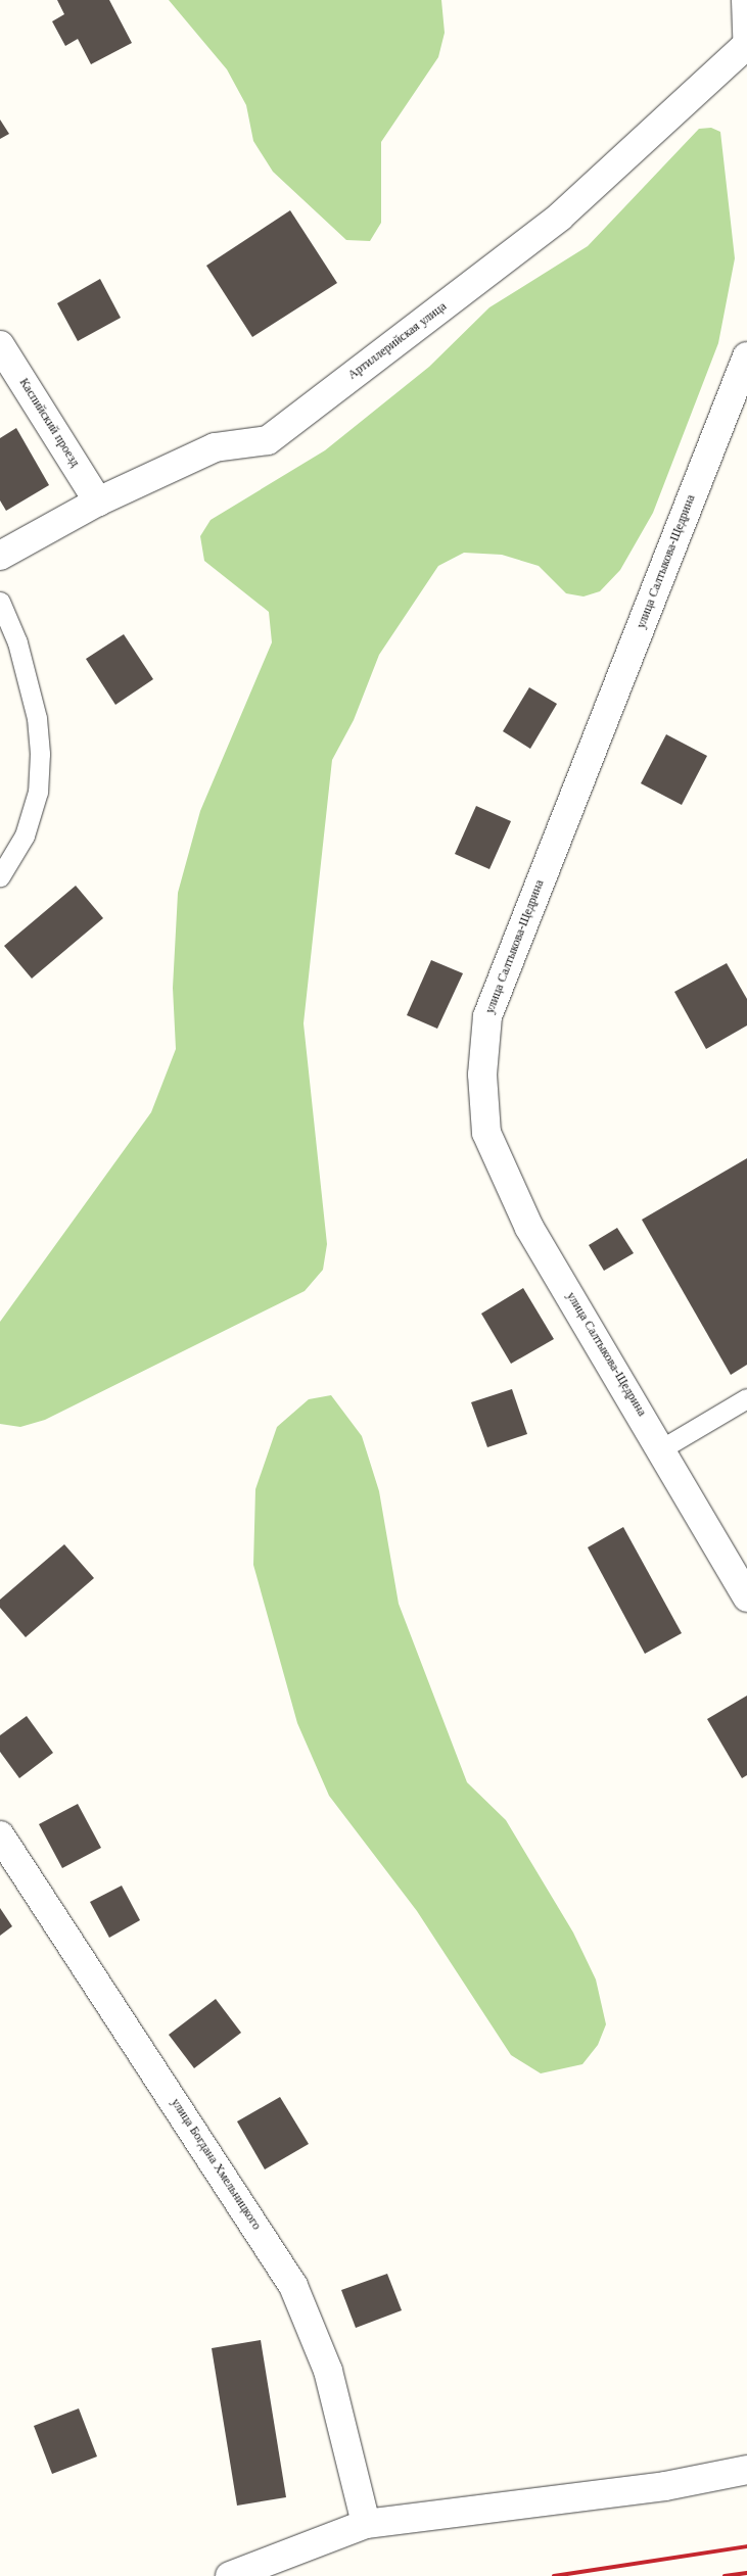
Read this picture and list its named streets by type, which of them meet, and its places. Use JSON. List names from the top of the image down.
{
  "streets": {
    "street": [
      "Артиллерийская улица",
      "Каспийский проезд",
      "улица Салтыкова-Щедрина",
      "улица Богдана Хмельницкого"
    ]
  },
  "crossings": [
    ["Артиллерийская улица", "Каспийский проезд"]
  ]
}
